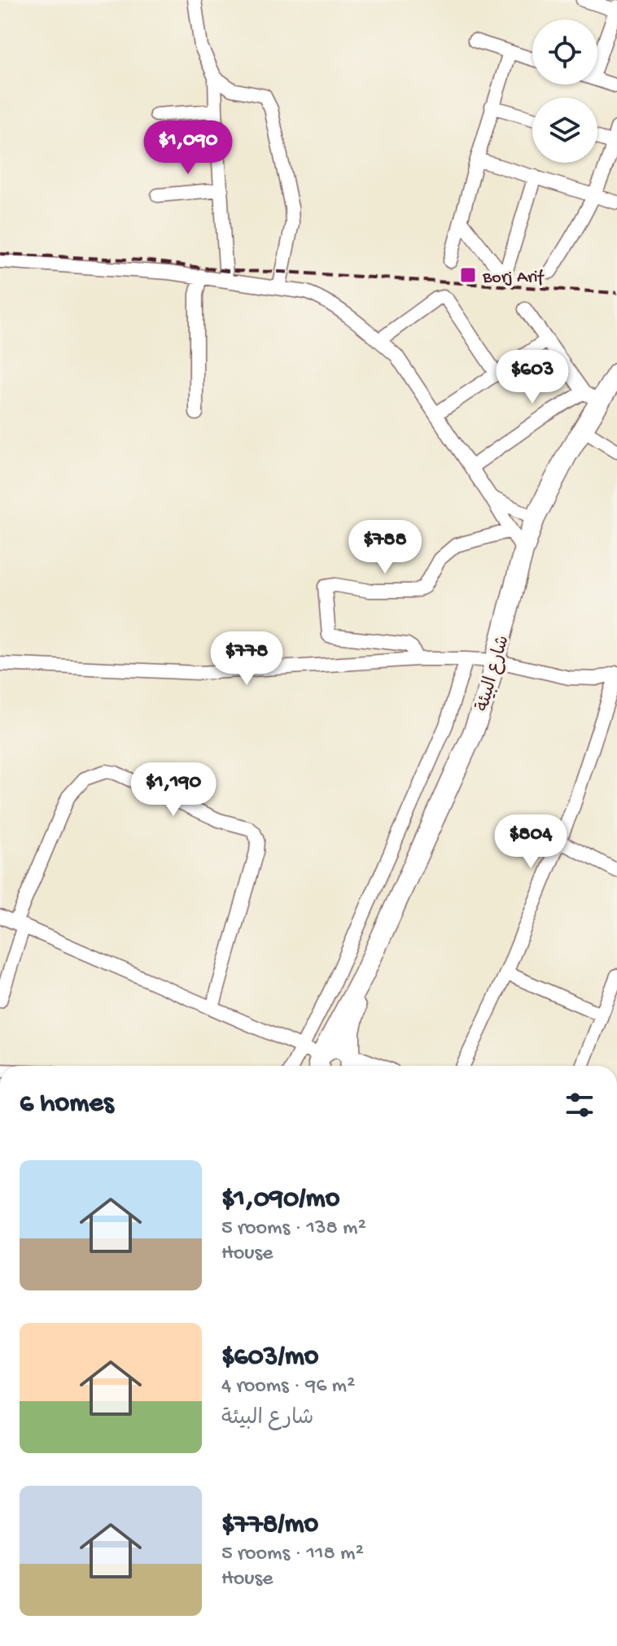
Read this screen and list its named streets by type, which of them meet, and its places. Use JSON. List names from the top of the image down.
{
  "streets": {
    "main road": ["شارع البيئة"]
  },
  "places": {
    "transit": ["Borj Arif"]
  },
  "page": {
    "price": [
      "$1,090",
      "$603",
      "$788",
      "$778",
      "$1,190",
      "$804"
    ],
    "heading": "6 homes",
    "list": [
      {
        "name": "$1,090/mo",
        "note": "5 rooms · 138 m² · House"
      },
      {
        "name": "$603/mo",
        "note": "4 rooms · 96 m² · شارع البيئة"
      },
      {
        "name": "$778/mo",
        "note": "5 rooms · 118 m² · House"
      }
    ]
  }
}
